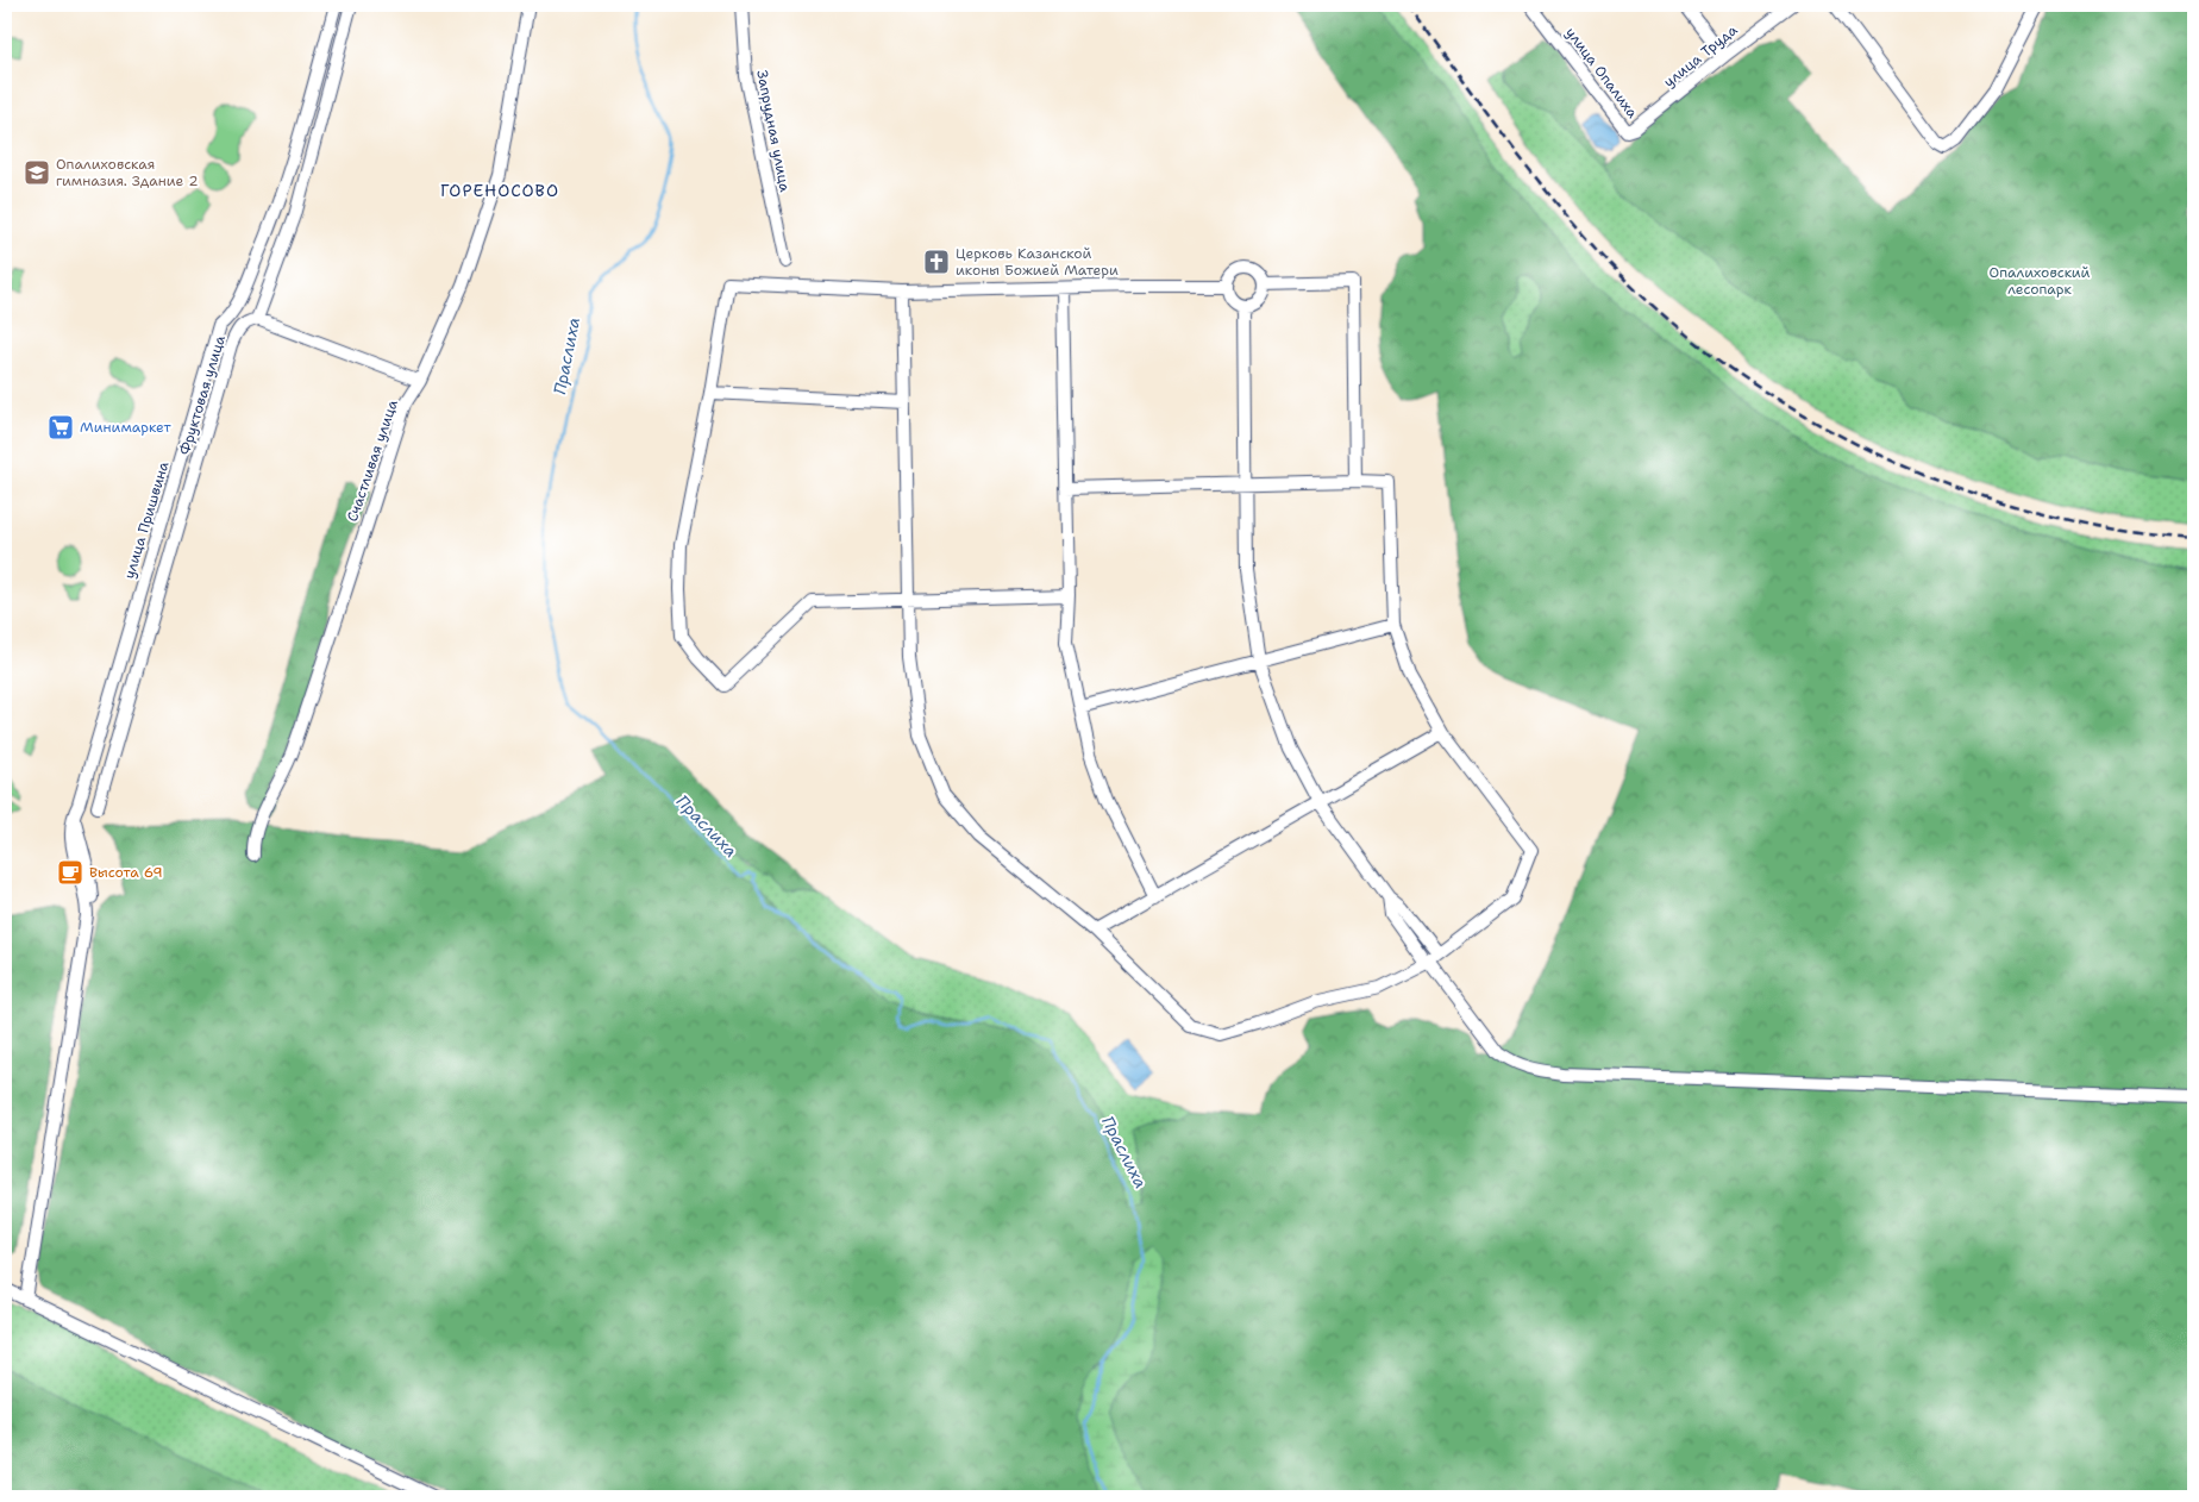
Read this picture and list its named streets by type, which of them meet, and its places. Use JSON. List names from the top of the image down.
{
  "streets": {
    "street": [
      "улица Труда",
      "улица Опалиха",
      "Запрудная улица",
      "Фруктовая улица",
      "Счастливая улица",
      "улица Пришвина"
    ]
  },
  "crossings": [
    ["улица Труда", "улица Опалиха"]
  ],
  "districts": ["ГОРЕНОСОВО"],
  "water": ["Праслиха"],
  "parks": ["Опалиховский лесопарк"],
  "places": {
    "school or university": ["Опалиховская гимназия. Здание 2"],
    "church": ["Церковь Казанской иконы Божией Матери"],
    "supermarket": ["Минимаркет"],
    "cafe": ["Высота 69"]
  }
}
